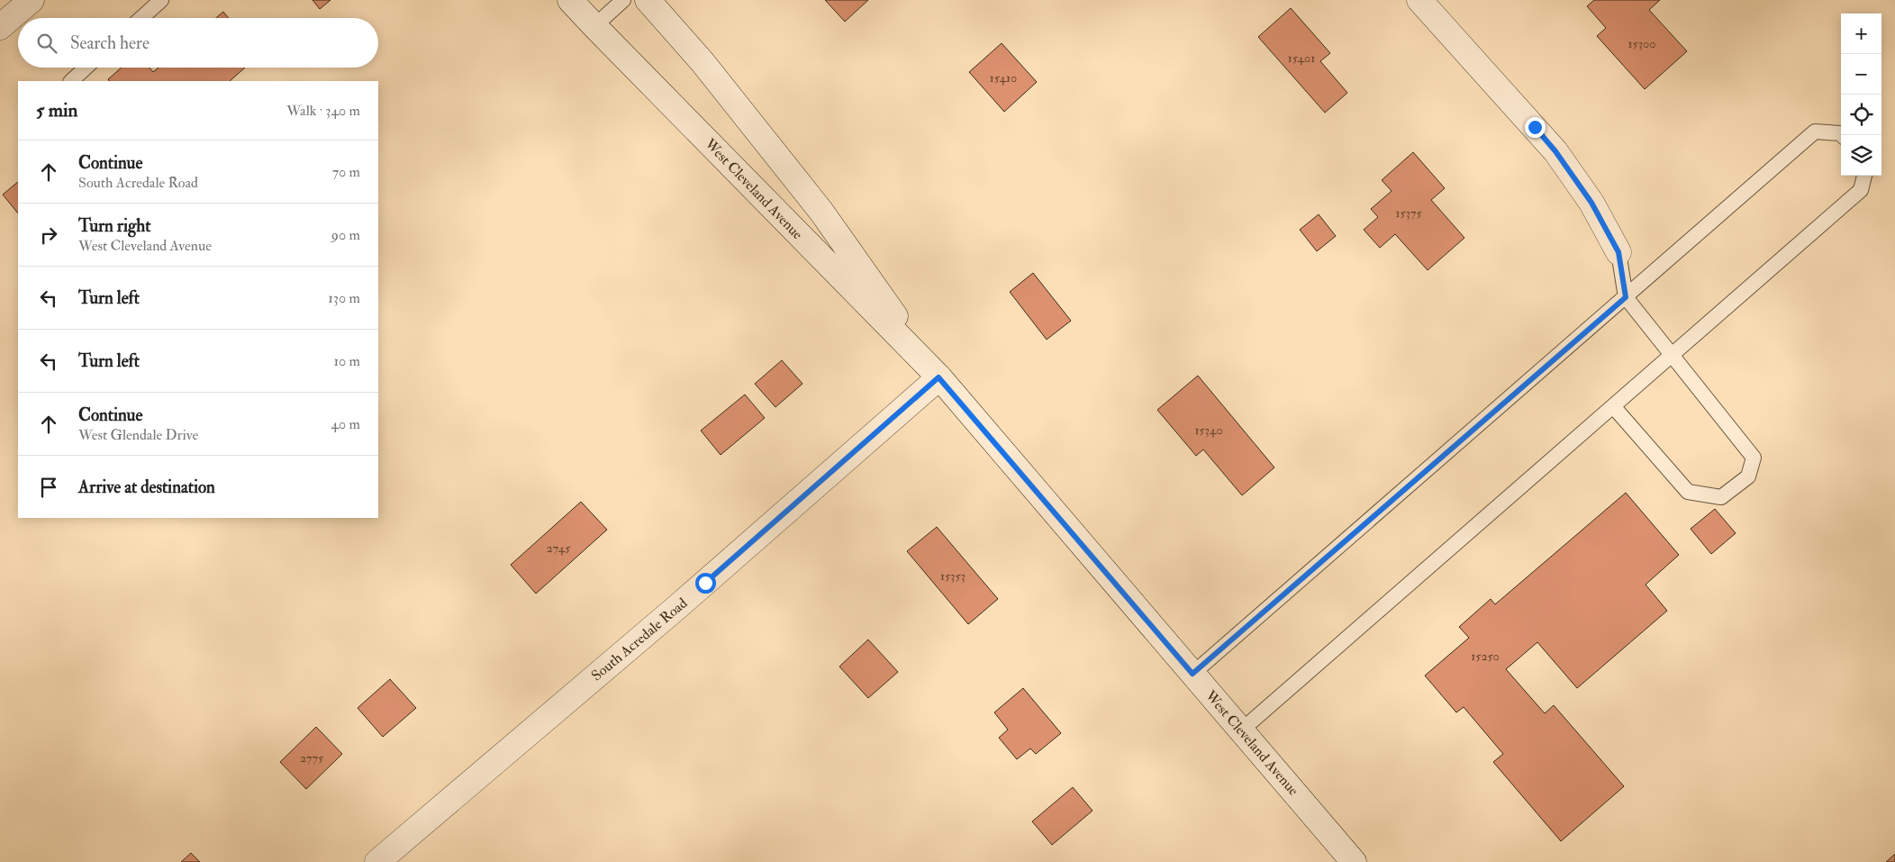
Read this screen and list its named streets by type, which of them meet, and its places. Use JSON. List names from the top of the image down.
{
  "streets": {
    "main road": ["West Cleveland Avenue", "South Acredale Road"]
  },
  "crossings": [
    ["West Cleveland Avenue", "South Acredale Road"]
  ],
  "house_numbers": [
    "15300",
    "15401",
    "15410",
    "15375",
    "15340",
    "2745",
    "15353",
    "15250",
    "2775"
  ],
  "page": {
    "map_buttons": ["+", "−"],
    "search": "Search here",
    "heading": ["5 min", "Walk · 340 m"],
    "list": [
      ["Continue", "South Acredale Road", "70 m"],
      ["Turn right", "West Cleveland Avenue", "90 m"],
      ["Turn left", "130 m"],
      ["Turn left", "10 m"],
      ["Continue", "West Glendale Drive", "40 m"],
      "Arrive at destination"
    ]
  }
}
